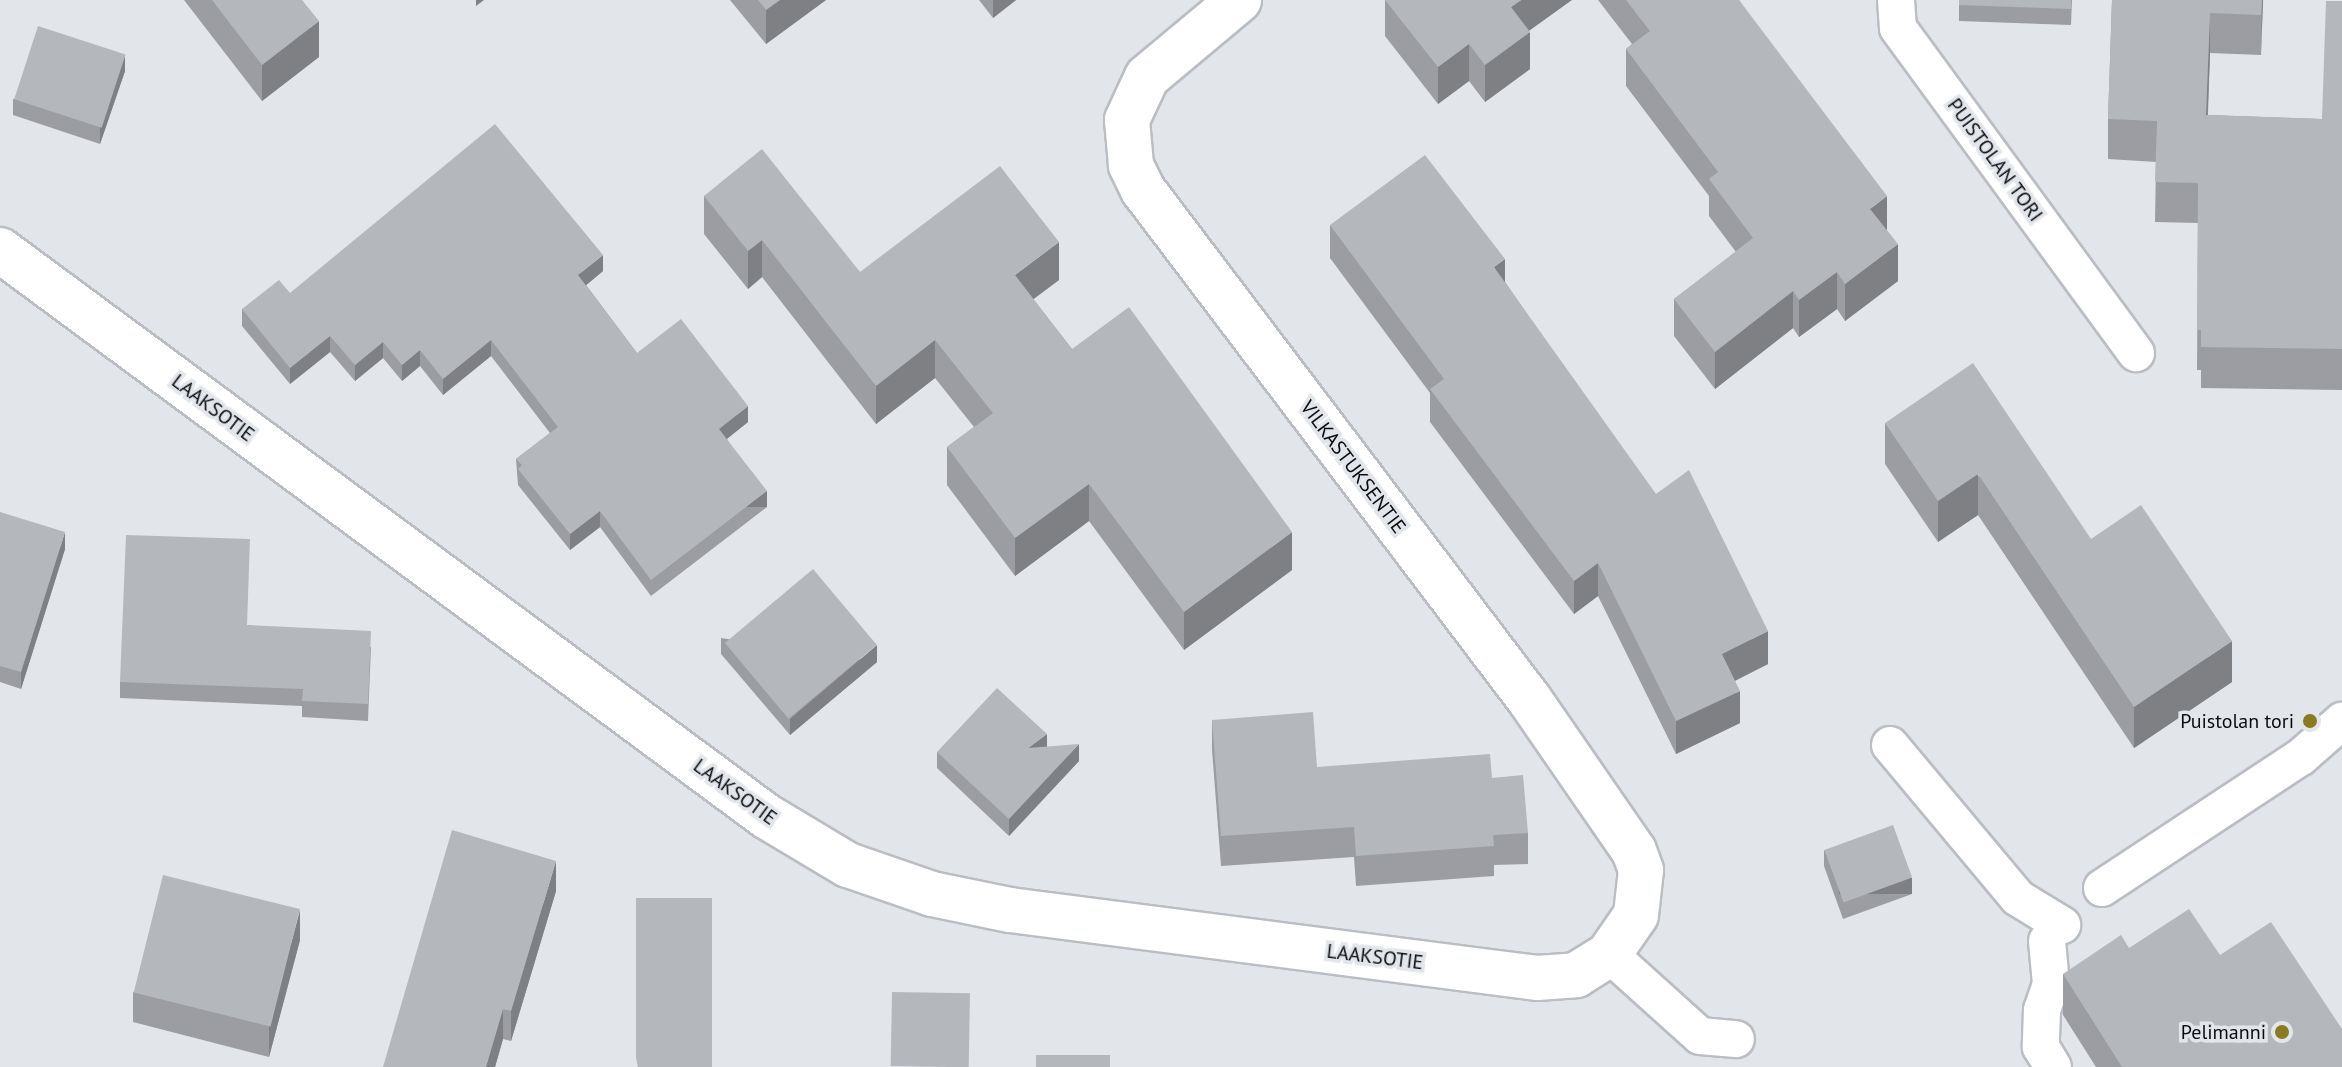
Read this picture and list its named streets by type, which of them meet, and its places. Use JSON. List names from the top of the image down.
{
  "streets": {
    "street": ["LAAKSOTIE", "VILKASTUKSENTIE"],
    "lane": ["PUISTOLAN TORI"]
  },
  "crossings": [
    ["LAAKSOTIE", "VILKASTUKSENTIE"]
  ],
  "places": ["Puistolan tori", "Pelimanni"]
}
